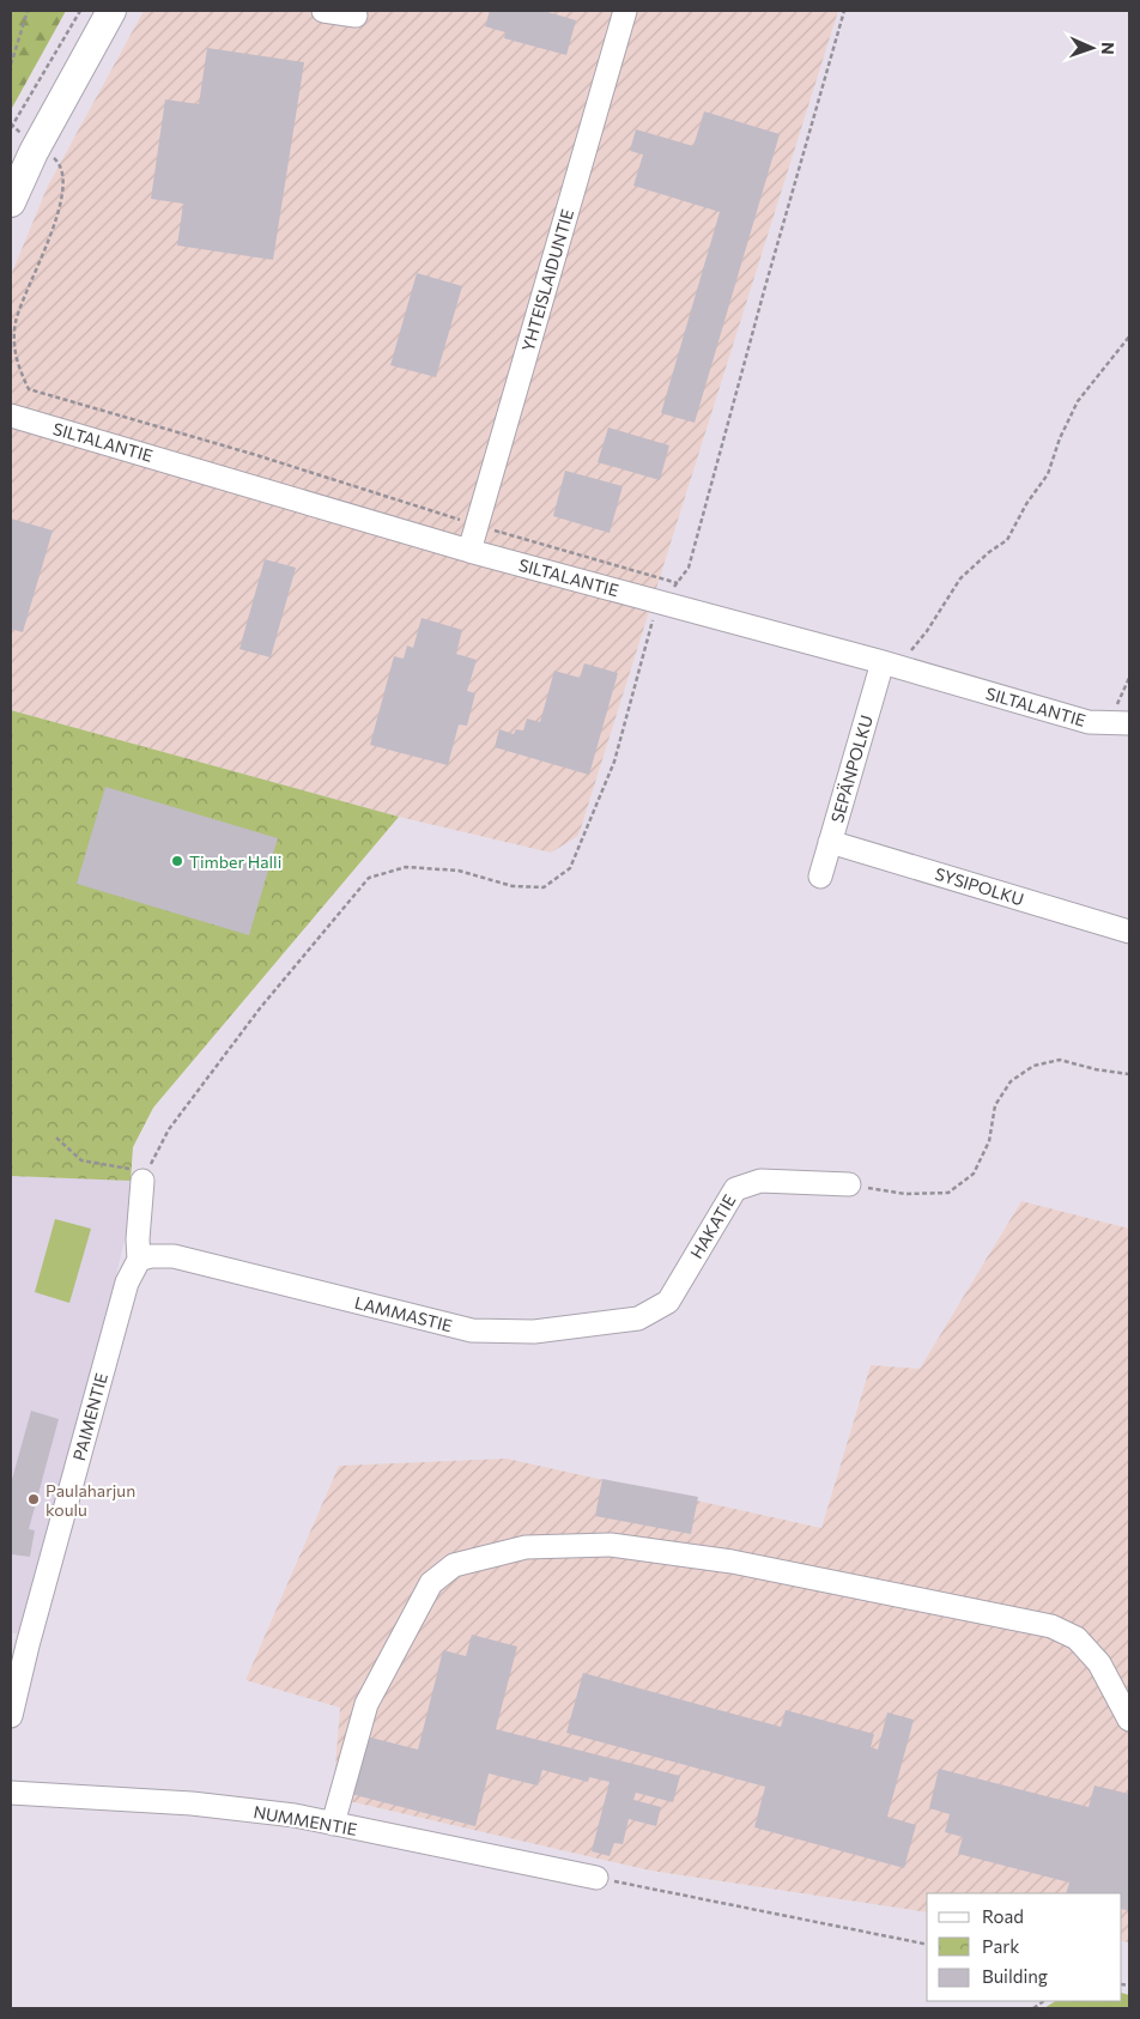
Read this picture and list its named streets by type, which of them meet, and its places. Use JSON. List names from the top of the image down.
{
  "streets": {
    "street": [
      "YHTEISLAIDUNTIE",
      "SILTALANTIE",
      "SEPÄNPOLKU",
      "SYSIPOLKU",
      "HAKATIE",
      "LAMMASTIE",
      "PAIMENTIE",
      "NUMMENTIE"
    ]
  },
  "crossings": [
    ["YHTEISLAIDUNTIE", "SILTALANTIE"],
    ["SILTALANTIE", "SEPÄNPOLKU"],
    ["SEPÄNPOLKU", "SYSIPOLKU"],
    ["HAKATIE", "LAMMASTIE"],
    ["LAMMASTIE", "PAIMENTIE"]
  ],
  "places": ["Timber Halli", "Paulaharjun koulu"],
  "legend": ["Road", "Park", "Building"],
  "north": "right"
}
